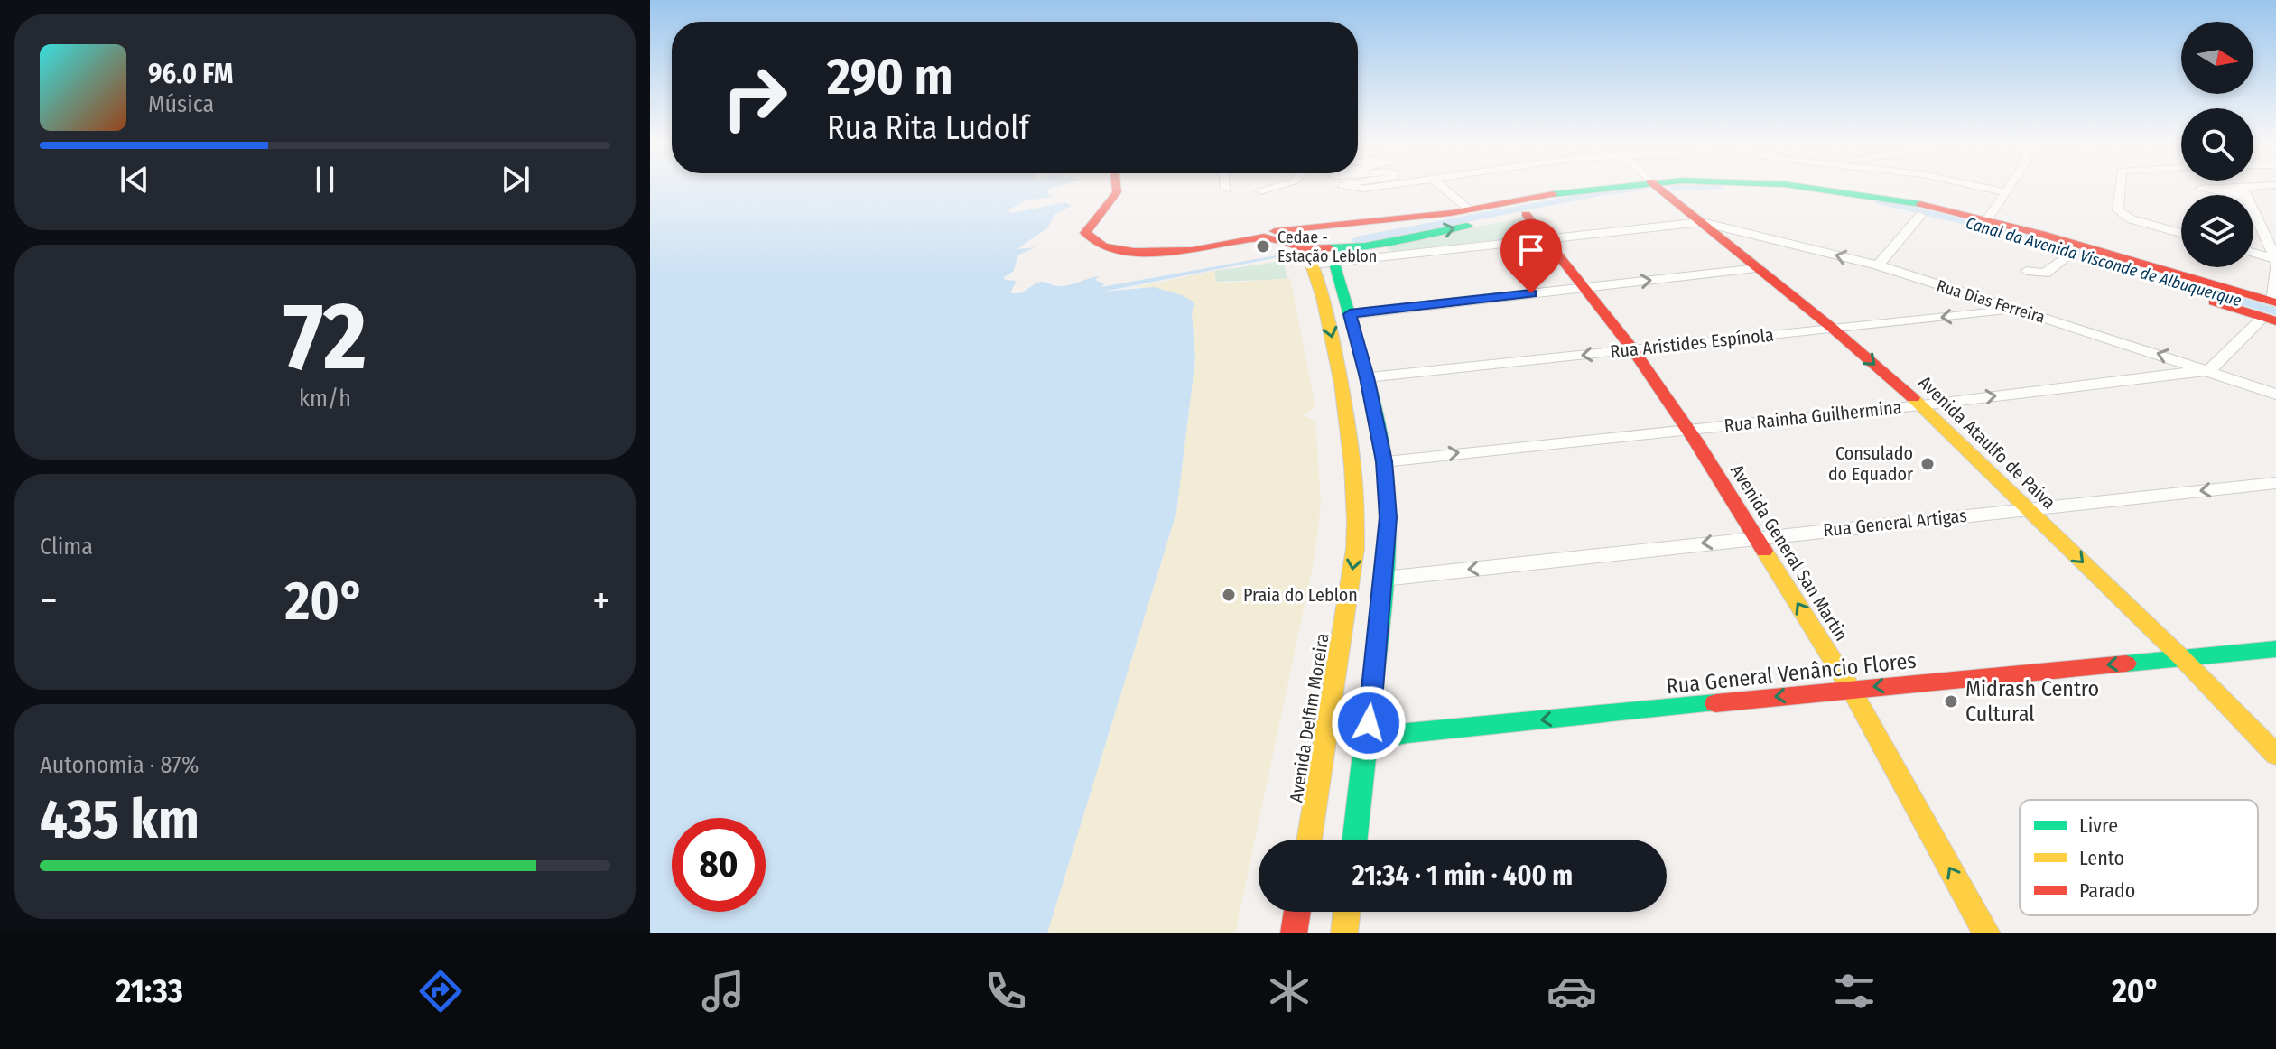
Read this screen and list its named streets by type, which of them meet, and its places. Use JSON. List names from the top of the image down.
{
  "streets": {
    "main road": [
      "Avenida Ataulfo de Paiva",
      "Avenida General San Martin",
      "Rua General Venâncio Flores",
      "Avenida Delfim Moreira"
    ],
    "street": [
      "Rua Dias Ferreira",
      "Rua Aristides Espínola",
      "Rua Rainha Guilhermina",
      "Rua General Artigas"
    ]
  },
  "crossings": [
    ["Rua Dias Ferreira", "Rua Aristides Espínola"],
    ["Rua Dias Ferreira", "Rua Rainha Guilhermina"],
    ["Rua Dias Ferreira", "Avenida Ataulfo de Paiva"],
    ["Rua Aristides Espínola", "Avenida Ataulfo de Paiva"],
    ["Rua Aristides Espínola", "Avenida General San Martin"],
    ["Rua Rainha Guilhermina", "Avenida Ataulfo de Paiva"],
    ["Rua Rainha Guilhermina", "Avenida General San Martin"],
    ["Avenida Ataulfo de Paiva", "Rua General Artigas"],
    ["Avenida Ataulfo de Paiva", "Rua General Venâncio Flores"],
    ["Rua General Artigas", "Avenida General San Martin"],
    ["Avenida General San Martin", "Rua General Venâncio Flores"],
    ["Rua General Venâncio Flores", "Avenida Delfim Moreira"]
  ],
  "one_way": [
    "Rua Dias Ferreira",
    "Avenida Ataulfo de Paiva",
    "Rua General Artigas",
    "Avenida General San Martin",
    "Rua General Venâncio Flores"
  ],
  "water": ["Canal da Avenida Visconde de Albuquerque"],
  "places": [
    "Cedae - Estação Leblon",
    "Consulado do Equador",
    "Praia do Leblon",
    "Midrash Centro Cultural"
  ],
  "legend": ["Livre", "Lento", "Parado"],
  "north": "right",
  "page": {
    "turn": ["290 m", "Rua Rita Ludolf"],
    "song": ["96.0 FM", "Música"],
    "tile": [
      ["72", "km/h"],
      "Clima",
      ["Autonomia · 87%", "435 km"]
    ],
    "heat": ["−", "20°", "+"],
    "limit": "80",
    "trip": "21:34 · 1 min · 400 m",
    "tabs": ["21:33", "20°"]
  }
}
